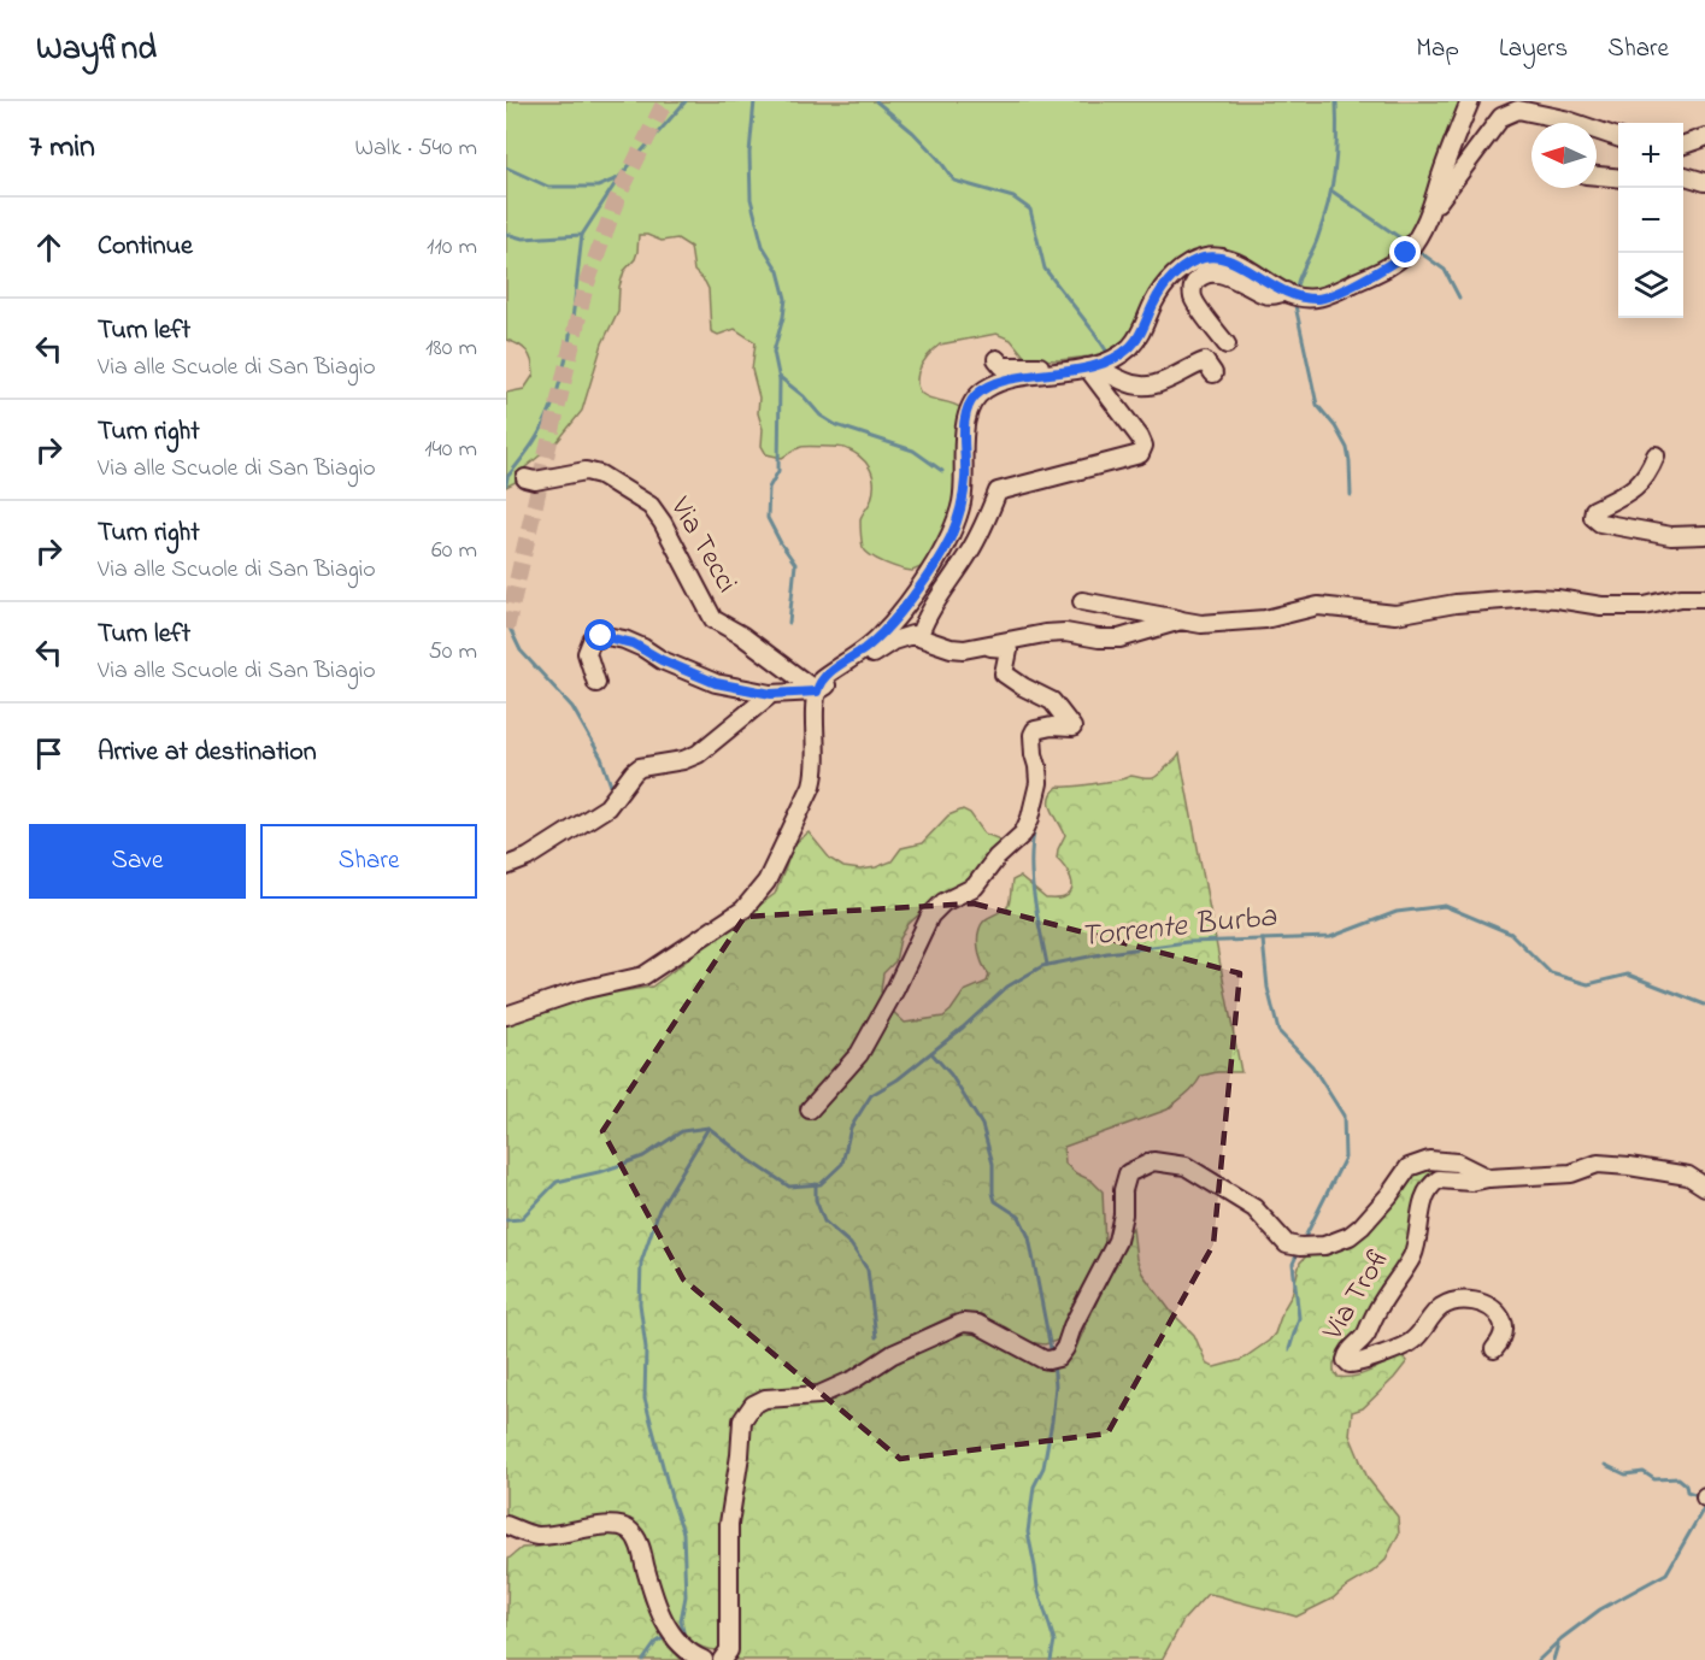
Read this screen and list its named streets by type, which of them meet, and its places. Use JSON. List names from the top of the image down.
{
  "streets": {
    "street": ["Via Tecci", "Via Trofi"]
  },
  "water": ["Torrente Burba"],
  "north": "left",
  "page": {
    "header": "Wayfind",
    "nav": ["Map", "Layers", "Share"],
    "heading": ["7 min", "Walk · 540 m"],
    "map_buttons": ["+", "−"],
    "list": [
      ["Continue", "110 m"],
      ["Turn left", "Via alle Scuole di San Biagio", "180 m"],
      ["Turn right", "Via alle Scuole di San Biagio", "140 m"],
      ["Turn right", "Via alle Scuole di San Biagio", "60 m"],
      ["Turn left", "Via alle Scuole di San Biagio", "50 m"],
      "Arrive at destination"
    ],
    "buttons": ["Save", "Share"]
  }
}
